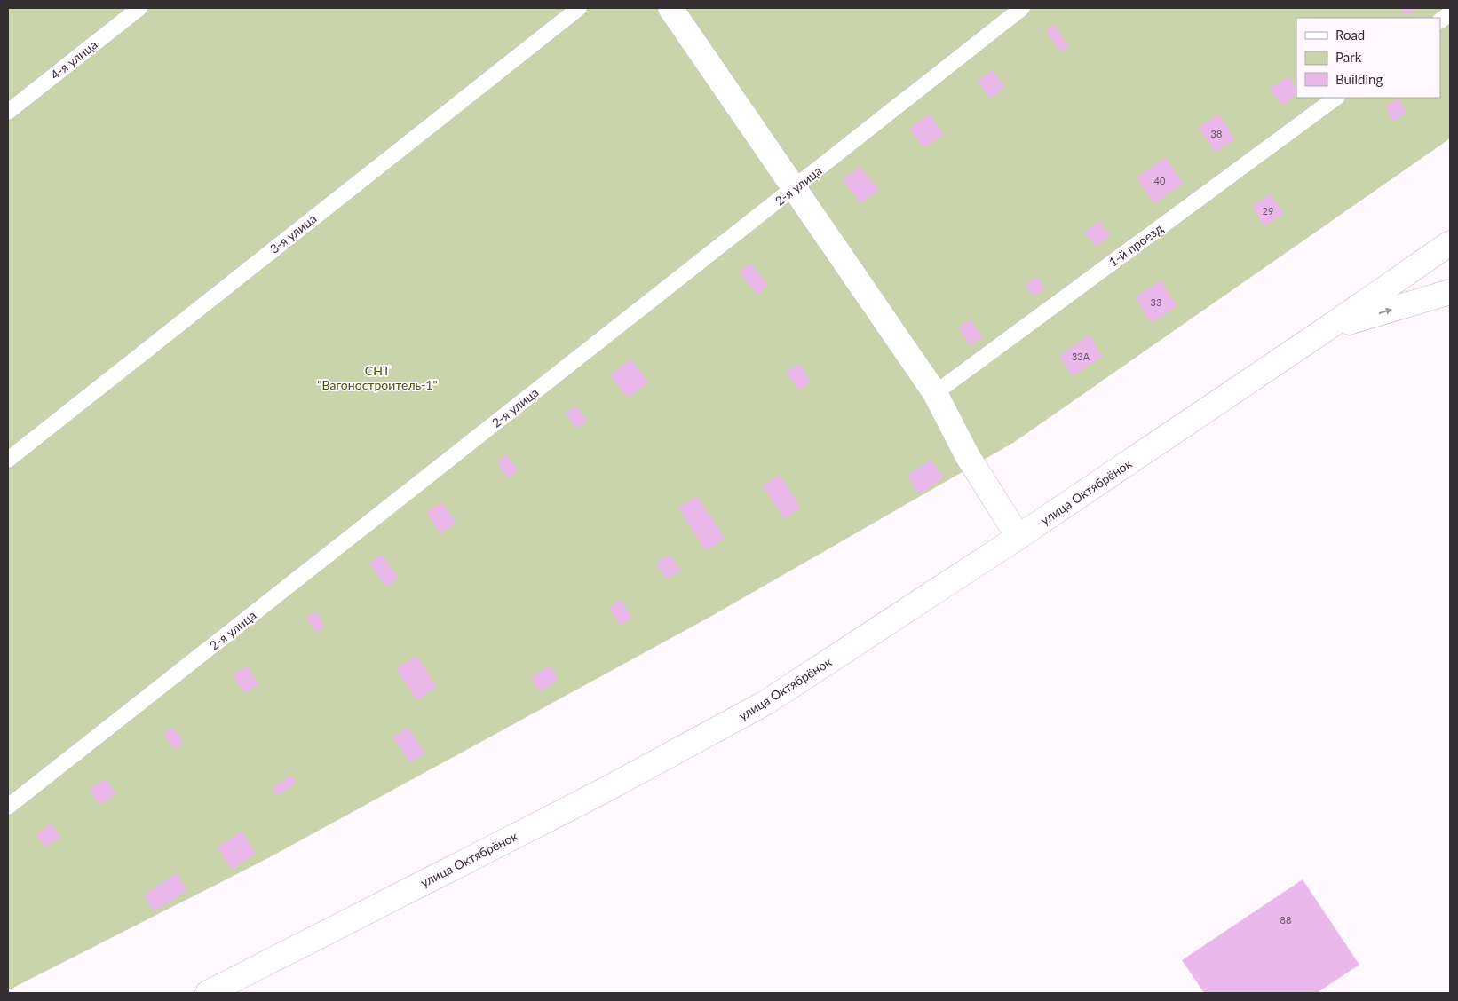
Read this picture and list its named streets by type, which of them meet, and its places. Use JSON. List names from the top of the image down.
{
  "streets": {
    "street": ["улица Октябрёнок"],
    "lane": [
      "4-я улица",
      "2-я улица",
      "3-я улица",
      "1-й проезд"
    ]
  },
  "parks": ["СНТ \"Вагоностроитель-1\""],
  "house_numbers": [
    "38",
    "40",
    "29",
    "33",
    "33А",
    "88"
  ],
  "legend": ["Road", "Park", "Building"]
}
